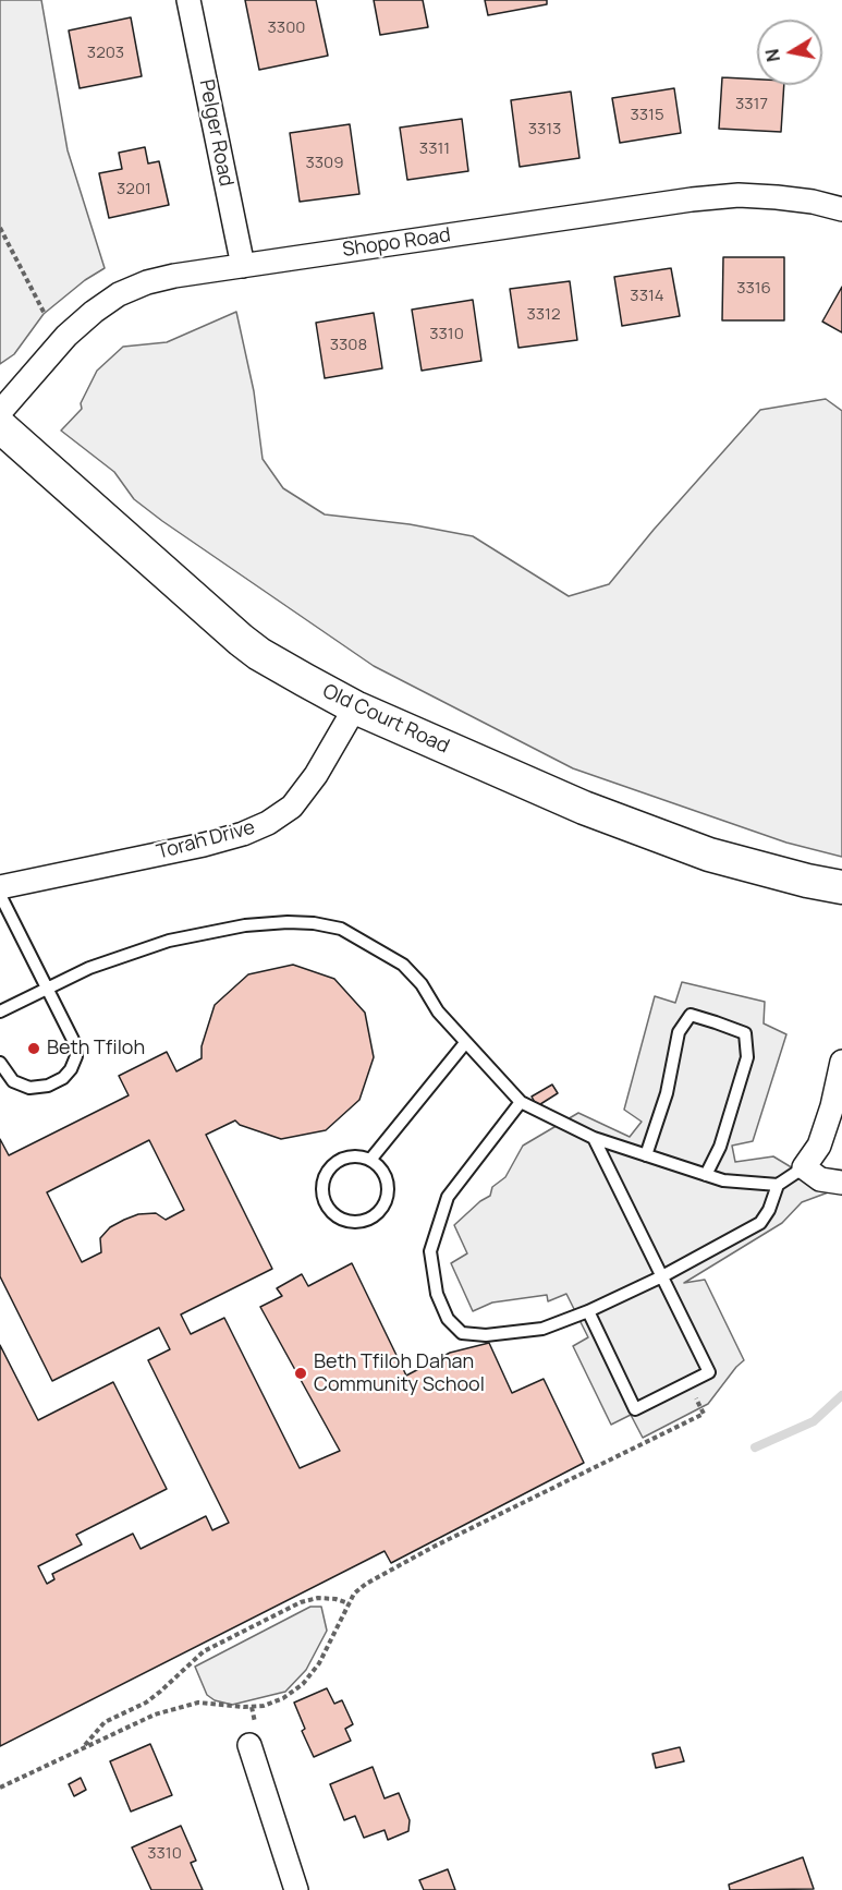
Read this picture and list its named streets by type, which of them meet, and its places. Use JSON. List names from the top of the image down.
{
  "streets": {
    "main road": ["Old Court Road"],
    "street": ["Pelger Road", "Shopo Road", "Torah Drive"]
  },
  "crossings": [
    ["Pelger Road", "Shopo Road"],
    ["Old Court Road", "Torah Drive"]
  ],
  "places": ["Beth Tfiloh", "Beth Tfiloh Dahan Community School"],
  "house_numbers": [
    "3300",
    "3203",
    "3317",
    "3315",
    "3313",
    "3311",
    "3309",
    "3201",
    "3316",
    "3314",
    "3312",
    "3310",
    "3308",
    "3310"
  ],
  "north": "left"
}
